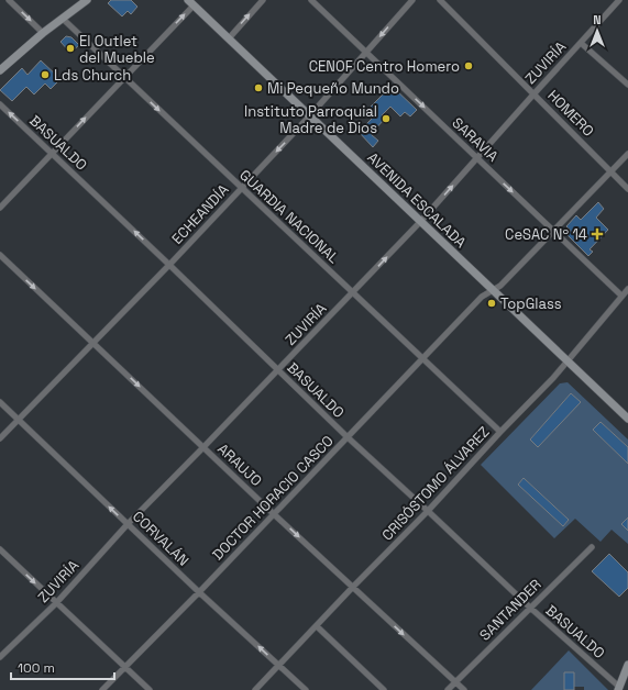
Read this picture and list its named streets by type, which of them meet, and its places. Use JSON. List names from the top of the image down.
{
  "streets": {
    "main road": ["AVENIDA ESCALADA"],
    "street": [
      "ZUVIRÍA",
      "HOMERO",
      "SARAVIA",
      "BASUALDO",
      "ECHEANDÍA",
      "GUARDIA NACIONAL",
      "ARAUJO",
      "CRISÓSTOMO ÁLVAREZ",
      "DOCTOR HORACIO CASCO",
      "CORVALÁN",
      "SANTANDER"
    ]
  },
  "crossings": [
    ["ZUVIRÍA", "HOMERO"],
    ["ZUVIRÍA", "SARAVIA"],
    ["ZUVIRÍA", "BASUALDO"],
    ["ZUVIRÍA", "AVENIDA ESCALADA"],
    ["ZUVIRÍA", "GUARDIA NACIONAL"],
    ["ZUVIRÍA", "ARAUJO"],
    ["ZUVIRÍA", "CORVALÁN"],
    ["HOMERO", "DOCTOR HORACIO CASCO"],
    ["SARAVIA", "ECHEANDÍA"],
    ["SARAVIA", "CRISÓSTOMO ÁLVAREZ"],
    ["SARAVIA", "DOCTOR HORACIO CASCO"],
    ["BASUALDO", "ECHEANDÍA"],
    ["BASUALDO", "CRISÓSTOMO ÁLVAREZ"],
    ["BASUALDO", "DOCTOR HORACIO CASCO"],
    ["BASUALDO", "SANTANDER"],
    ["AVENIDA ESCALADA", "ECHEANDÍA"],
    ["AVENIDA ESCALADA", "CRISÓSTOMO ÁLVAREZ"],
    ["AVENIDA ESCALADA", "DOCTOR HORACIO CASCO"],
    ["ECHEANDÍA", "GUARDIA NACIONAL"],
    ["ECHEANDÍA", "ARAUJO"],
    ["ECHEANDÍA", "CORVALÁN"],
    ["GUARDIA NACIONAL", "CRISÓSTOMO ÁLVAREZ"],
    ["GUARDIA NACIONAL", "DOCTOR HORACIO CASCO"],
    ["ARAUJO", "CRISÓSTOMO ÁLVAREZ"],
    ["ARAUJO", "DOCTOR HORACIO CASCO"],
    ["ARAUJO", "SANTANDER"],
    ["CRISÓSTOMO ÁLVAREZ", "CORVALÁN"],
    ["DOCTOR HORACIO CASCO", "CORVALÁN"]
  ],
  "one_way": ["SARAVIA", "ARAUJO", "CORVALÁN"],
  "places": {
    "other": [
      "El Outlet del Mueble",
      "CENOF Centro Homero",
      "Lds Church",
      "Mi Pequeño Mundo",
      "Instituto Parroquial Madre de Dios",
      "TopGlass"
    ],
    "health": ["CeSAC Nº 14"]
  },
  "scale_bar": "100 m",
  "north": "top"
}
